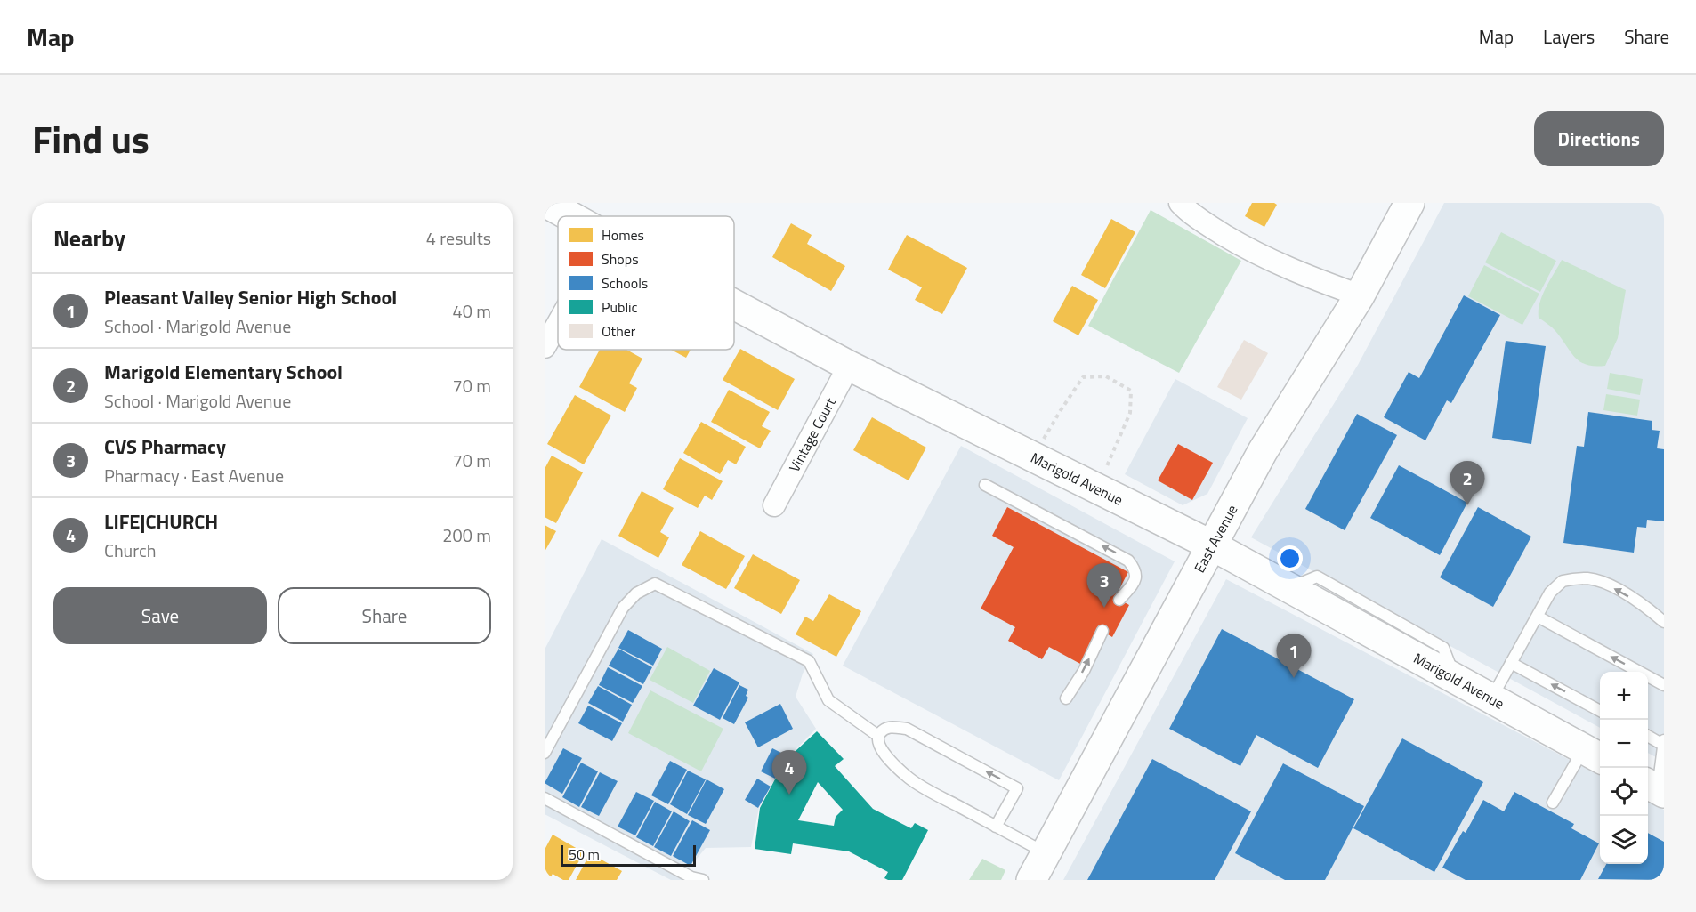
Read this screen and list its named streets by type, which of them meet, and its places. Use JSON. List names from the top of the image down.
{
  "streets": {
    "street": ["Vintage Court", "Marigold Avenue", "East Avenue"]
  },
  "crossings": [
    ["Vintage Court", "Marigold Avenue"],
    ["Marigold Avenue", "East Avenue"]
  ],
  "legend": [
    "Homes",
    "Shops",
    "Schools",
    "Public",
    "Other"
  ],
  "scale_bar": "50 m",
  "page": {
    "header": "Map",
    "nav": ["Map", "Layers", "Share"],
    "title": "Find us",
    "buttons": [
      "Directions",
      ["Save", "Share"]
    ],
    "heading": ["Nearby", "4 results"],
    "list": [
      {
        "mark": "1",
        "name": "Pleasant Valley Senior High School",
        "note": "School · Marigold Avenue",
        "value": "40 m"
      },
      {
        "mark": "2",
        "name": "Marigold Elementary School",
        "note": "School · Marigold Avenue",
        "value": "70 m"
      },
      {
        "mark": "3",
        "name": "CVS Pharmacy",
        "note": "Pharmacy · East Avenue",
        "value": "70 m"
      },
      {
        "mark": "4",
        "name": "LIFE|CHURCH",
        "note": "Church",
        "value": "200 m"
      }
    ],
    "pins": [
      "2",
      "3",
      "1",
      "4"
    ],
    "map_buttons": ["+", "−"],
    "scale": "50 m"
  }
}
